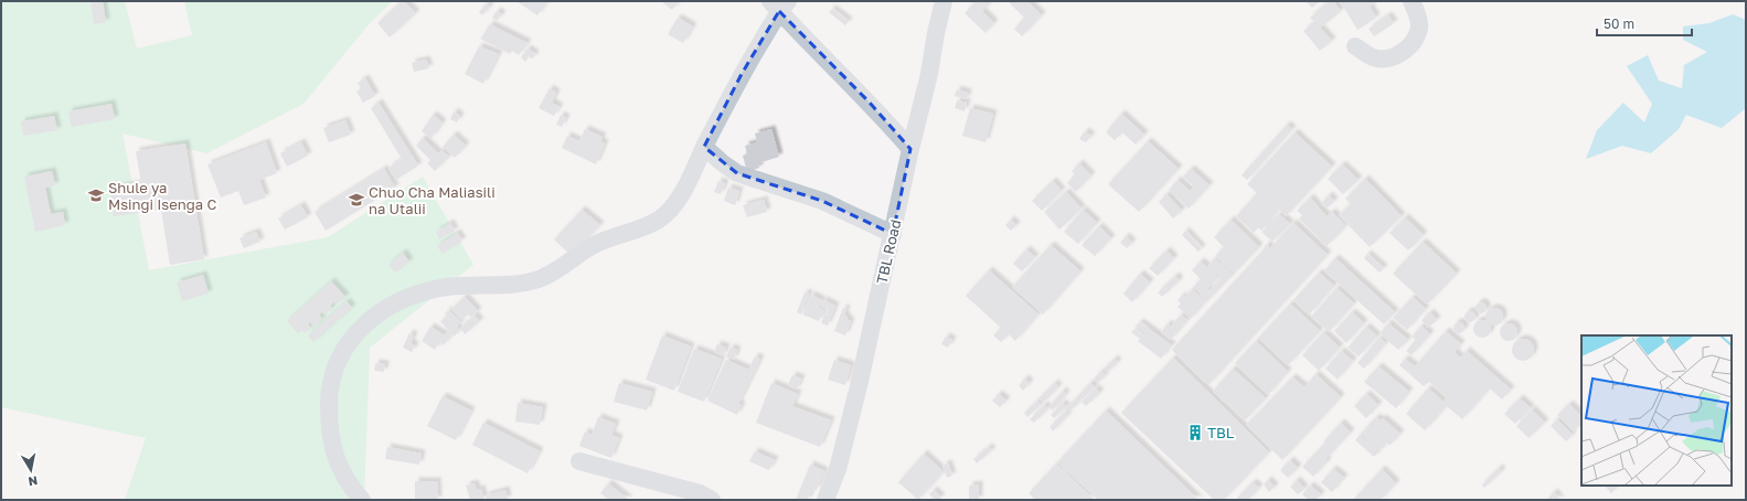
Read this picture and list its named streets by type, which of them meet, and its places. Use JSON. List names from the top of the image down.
{
  "streets": {
    "street": ["TBL Road"]
  },
  "places": {
    "school or university": ["Shule ya Msingi Isenga C", "Chuo Cha Maliasili na Utalii"],
    "building": ["TBL"]
  },
  "scale_bar": "50 m",
  "north": "bottom"
}
